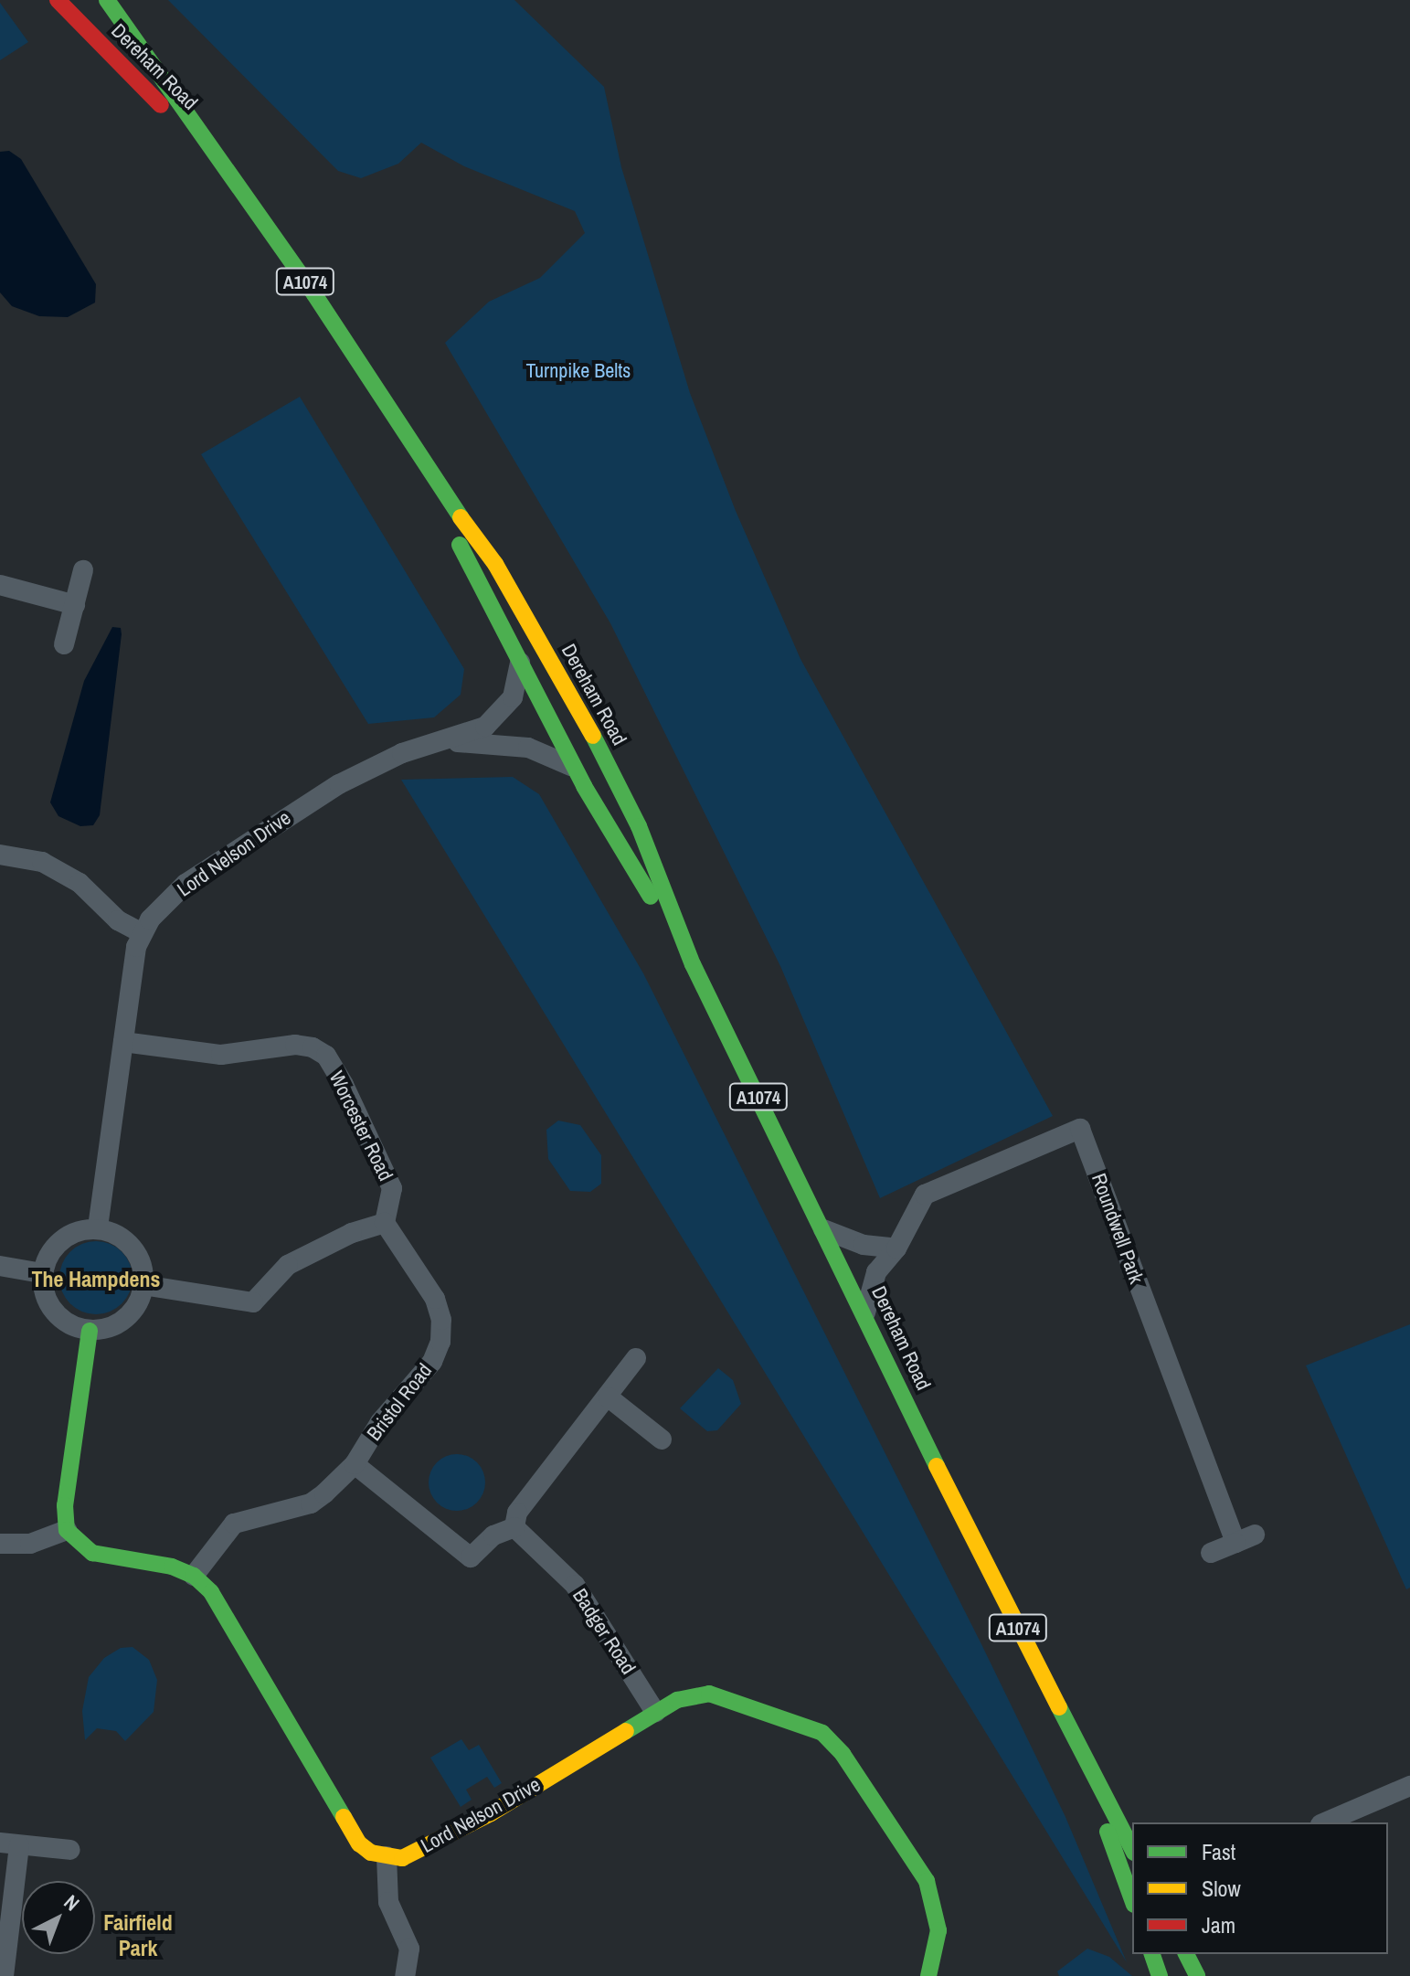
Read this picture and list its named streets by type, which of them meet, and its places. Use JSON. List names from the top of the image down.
{
  "streets": {
    "main road": ["Dereham Road", "A1074", "Lord Nelson Drive"],
    "street": [
      "Worcester Road",
      "Roundwell Park",
      "Bristol Road",
      "Badger Road"
    ]
  },
  "crossings": [
    ["Dereham Road", "Lord Nelson Drive"],
    ["Dereham Road", "Roundwell Park"],
    ["Lord Nelson Drive", "Badger Road"],
    ["Worcester Road", "Bristol Road"]
  ],
  "districts": ["The Hampdens", "Fairfield Park"],
  "parks": ["Turnpike Belts"],
  "legend": ["Fast", "Slow", "Jam"],
  "north": "top right"
}
